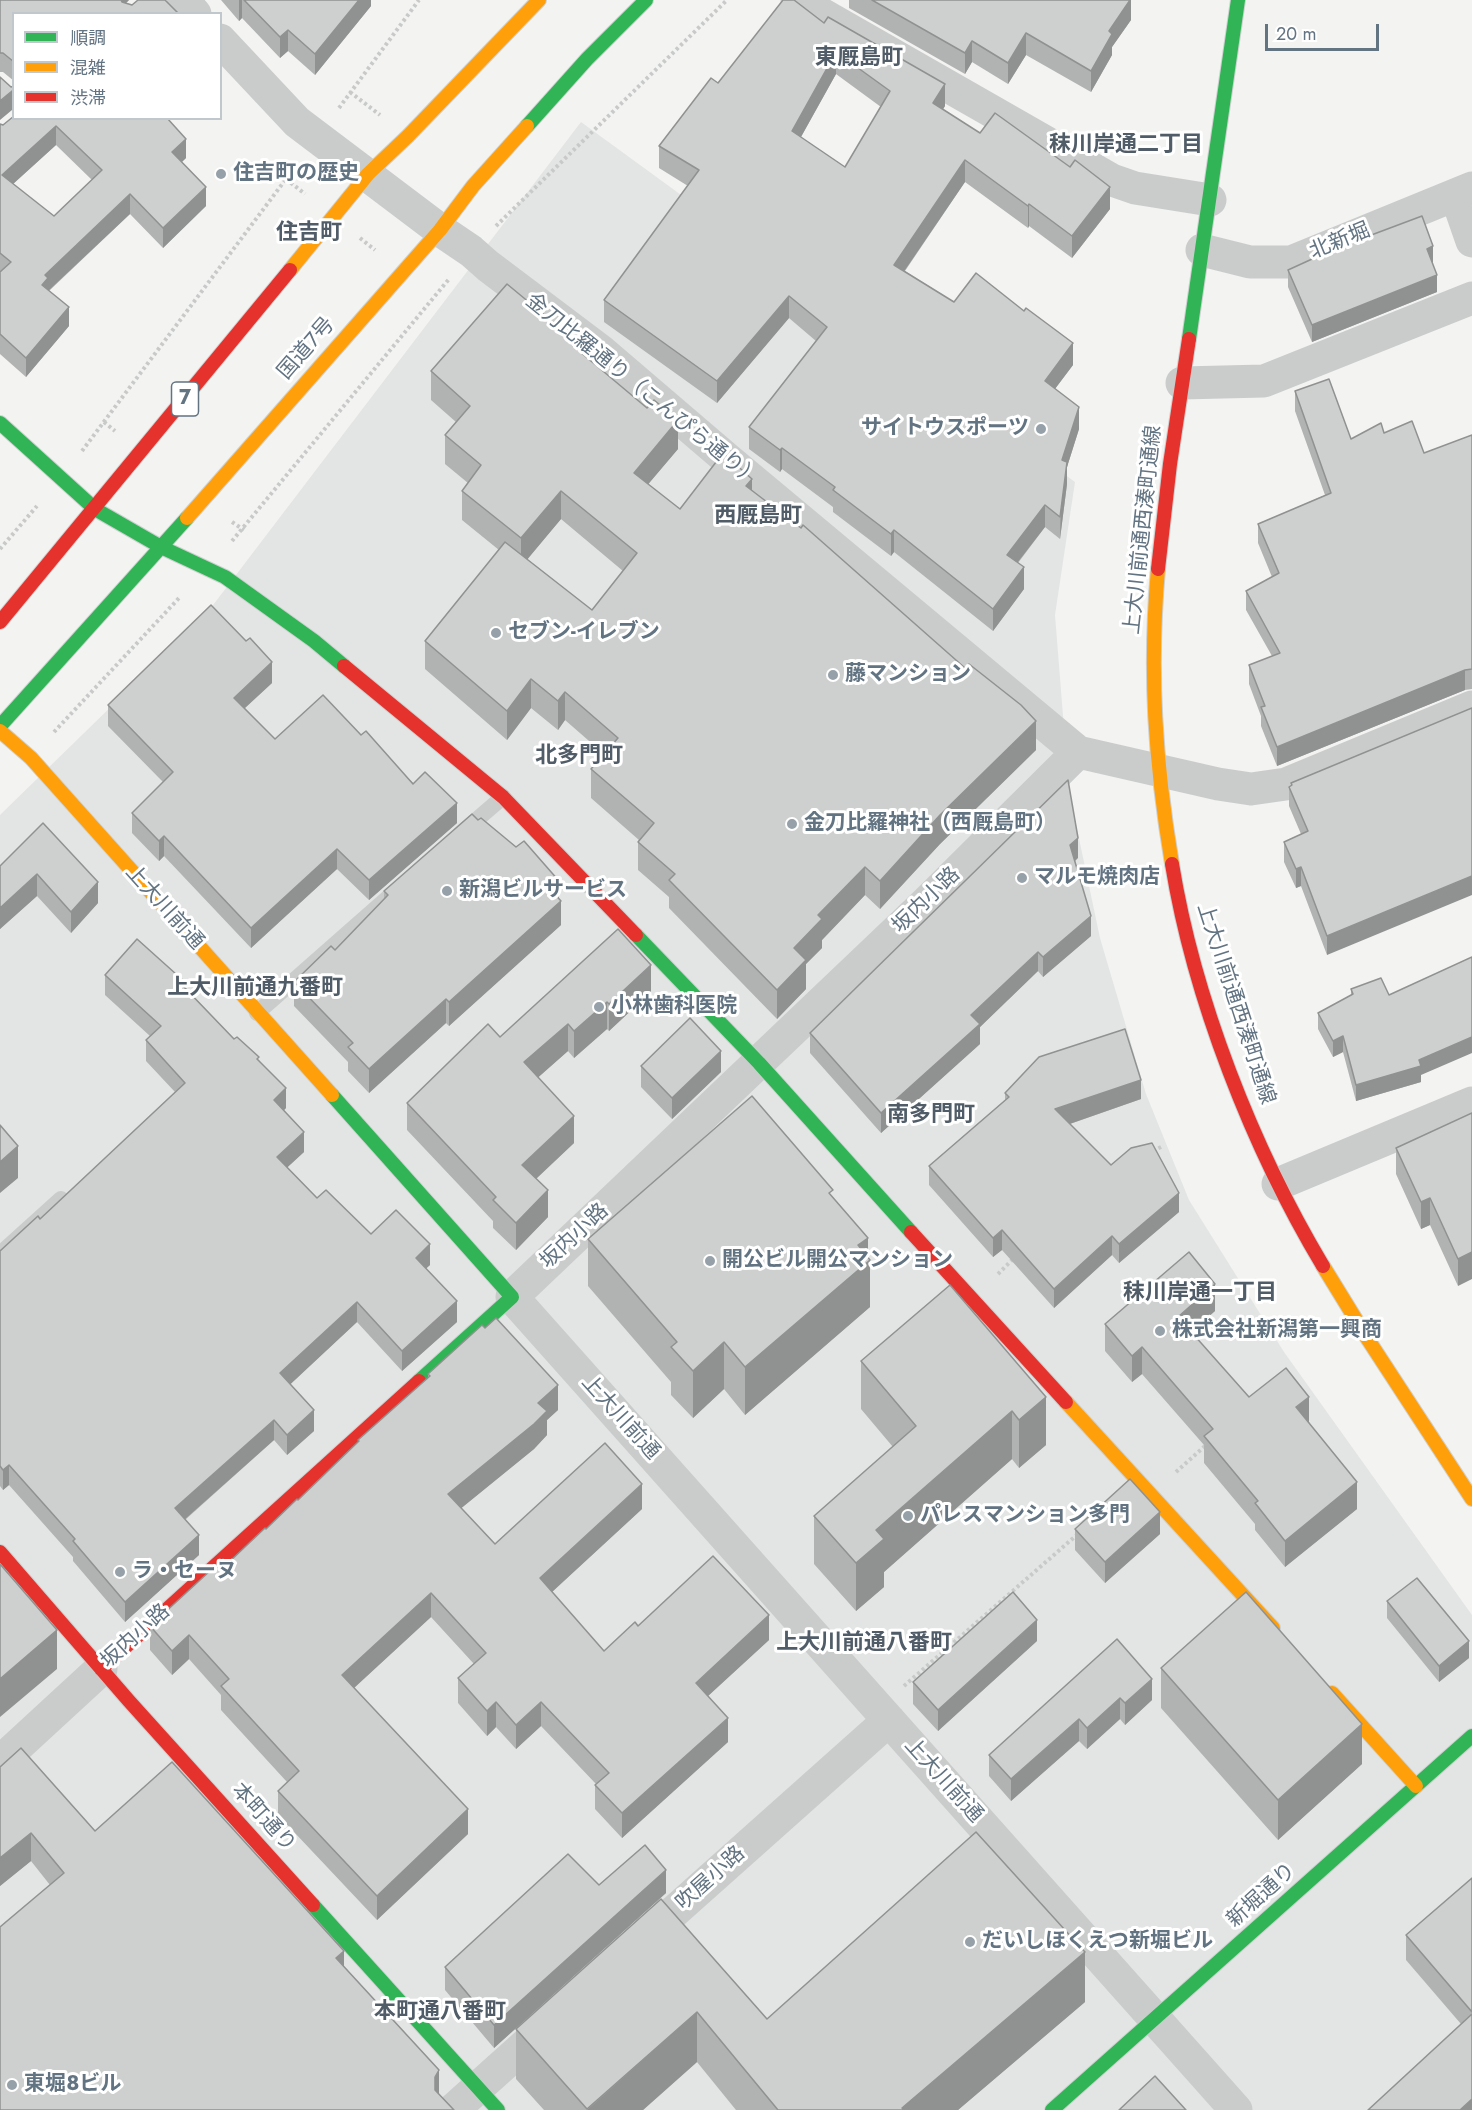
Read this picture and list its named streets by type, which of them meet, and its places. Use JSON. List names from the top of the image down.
{
  "streets": {
    "main road": [
      "国道7号",
      "7",
      "上大川前通西湊町通線",
      "坂内小路",
      "上大川前通",
      "本町通り",
      "新堀通り"
    ],
    "street": ["北新堀", "金刀比羅通り（こんぴら通り）", "吹屋小路"]
  },
  "crossings": [
    ["北新堀", "上大川前通西湊町通線"],
    ["国道7号", "金刀比羅通り（こんぴら通り）"],
    ["国道7号", "上大川前通"],
    ["金刀比羅通り（こんぴら通り）", "7"],
    ["金刀比羅通り（こんぴら通り）", "坂内小路"],
    ["坂内小路", "上大川前通"],
    ["坂内小路", "本町通り"],
    ["上大川前通", "吹屋小路"],
    ["上大川前通", "新堀通り"]
  ],
  "districts": [
    "東厩島町",
    "秣川岸通二丁目",
    "住吉町",
    "西厩島町",
    "北多門町",
    "上大川前通九番町",
    "南多門町",
    "秣川岸通一丁目",
    "上大川前通八番町",
    "本町通八番町"
  ],
  "places": [
    "住吉町の歴史",
    "サイトウスポーツ",
    "セブン-イレブン",
    "藤マンション",
    "金刀比羅神社（西厩島町）",
    "マルモ焼肉店",
    "新潟ビルサービス",
    "小林歯科医院",
    "開公ビル開公マンション",
    "株式会社新潟第一興商",
    "パレスマンション多門",
    "ラ・セーヌ",
    "だいしほくえつ新堀ビル",
    "東堀８ビル"
  ],
  "legend": ["順調", "混雑", "渋滞"],
  "scale_bar": "20 m"
}
